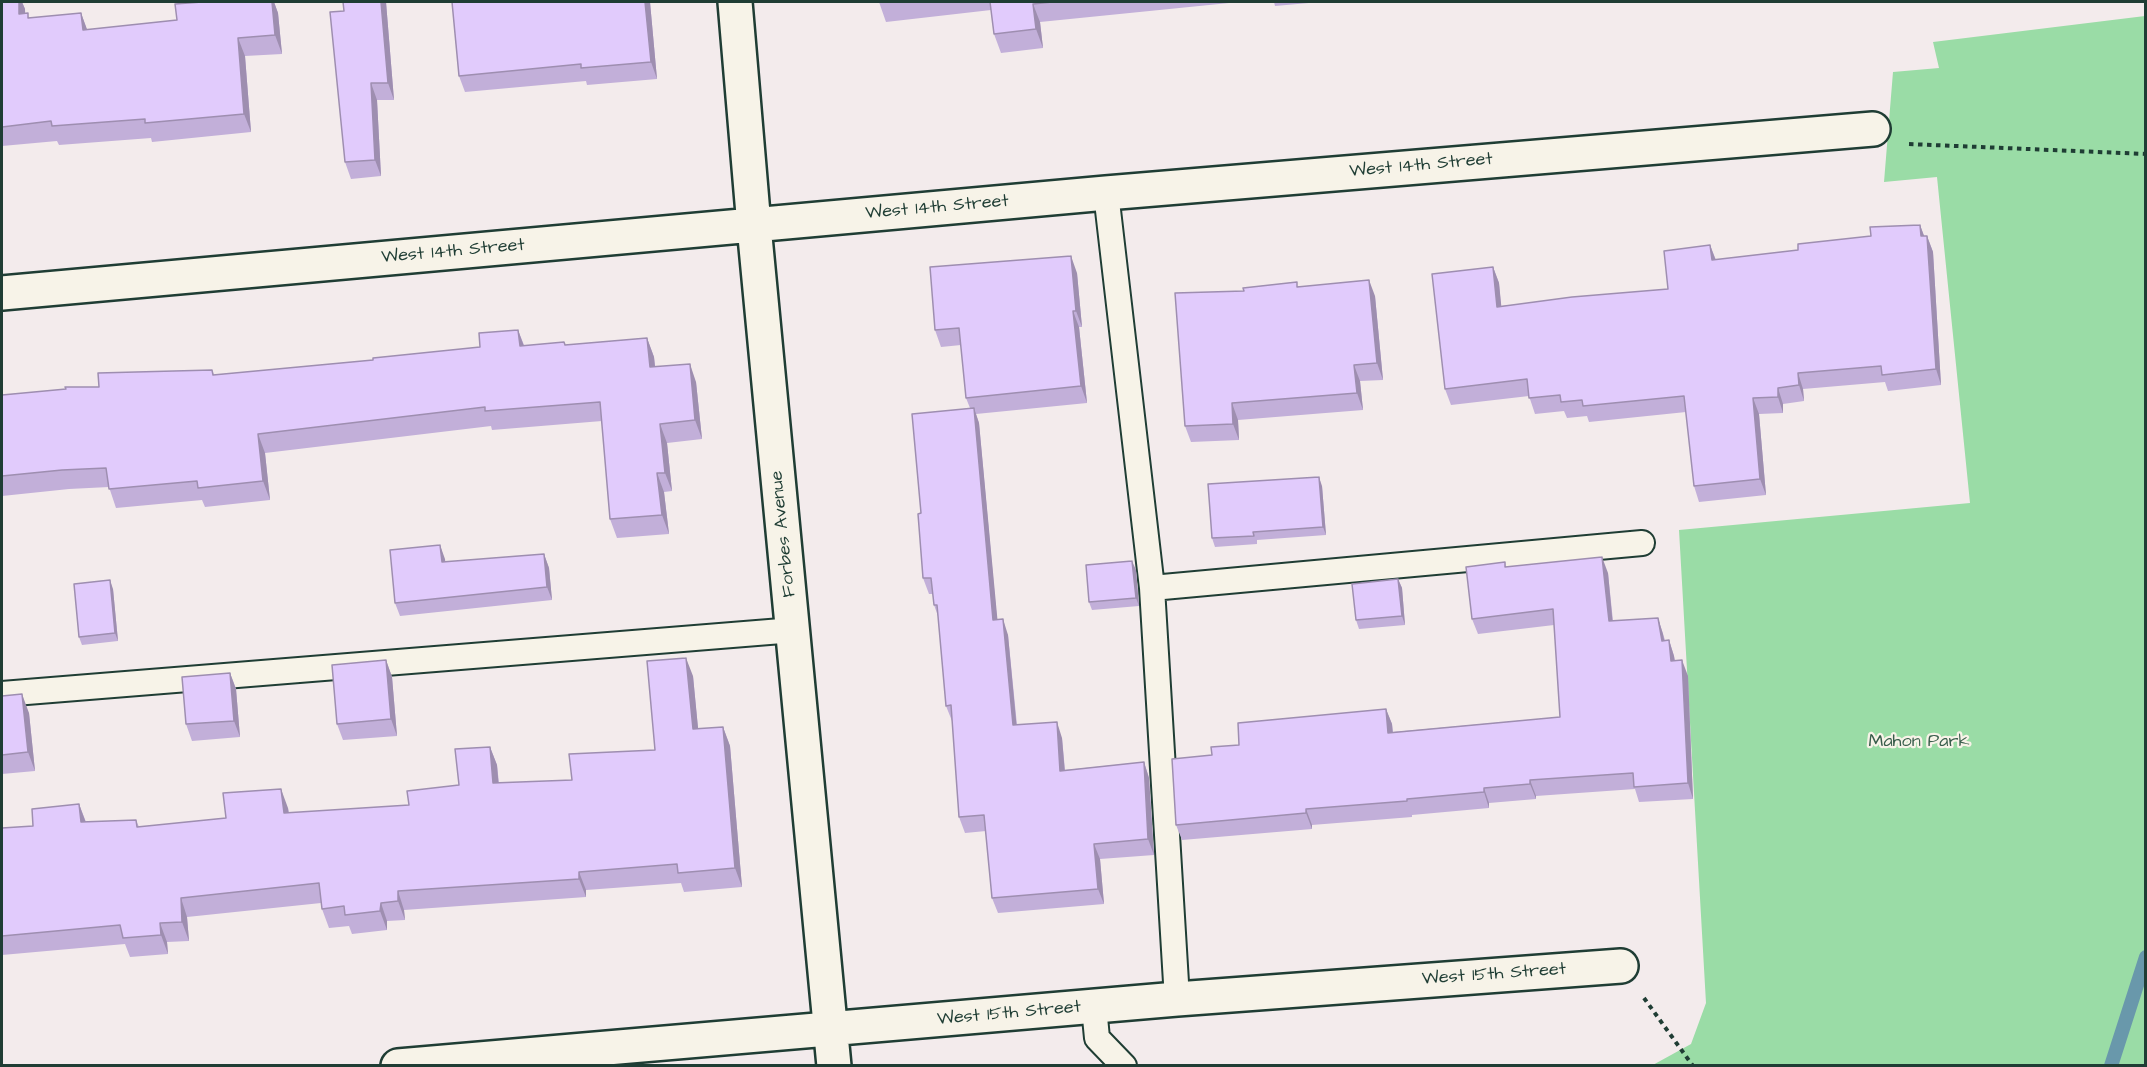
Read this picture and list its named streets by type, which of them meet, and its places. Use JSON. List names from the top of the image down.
{
  "streets": {
    "street": ["West 14th Street", "Forbes Avenue", "West 15th Street"]
  },
  "crossings": [
    ["West 14th Street", "Forbes Avenue"],
    ["Forbes Avenue", "West 15th Street"]
  ],
  "parks": ["Mahon Park"]
}
